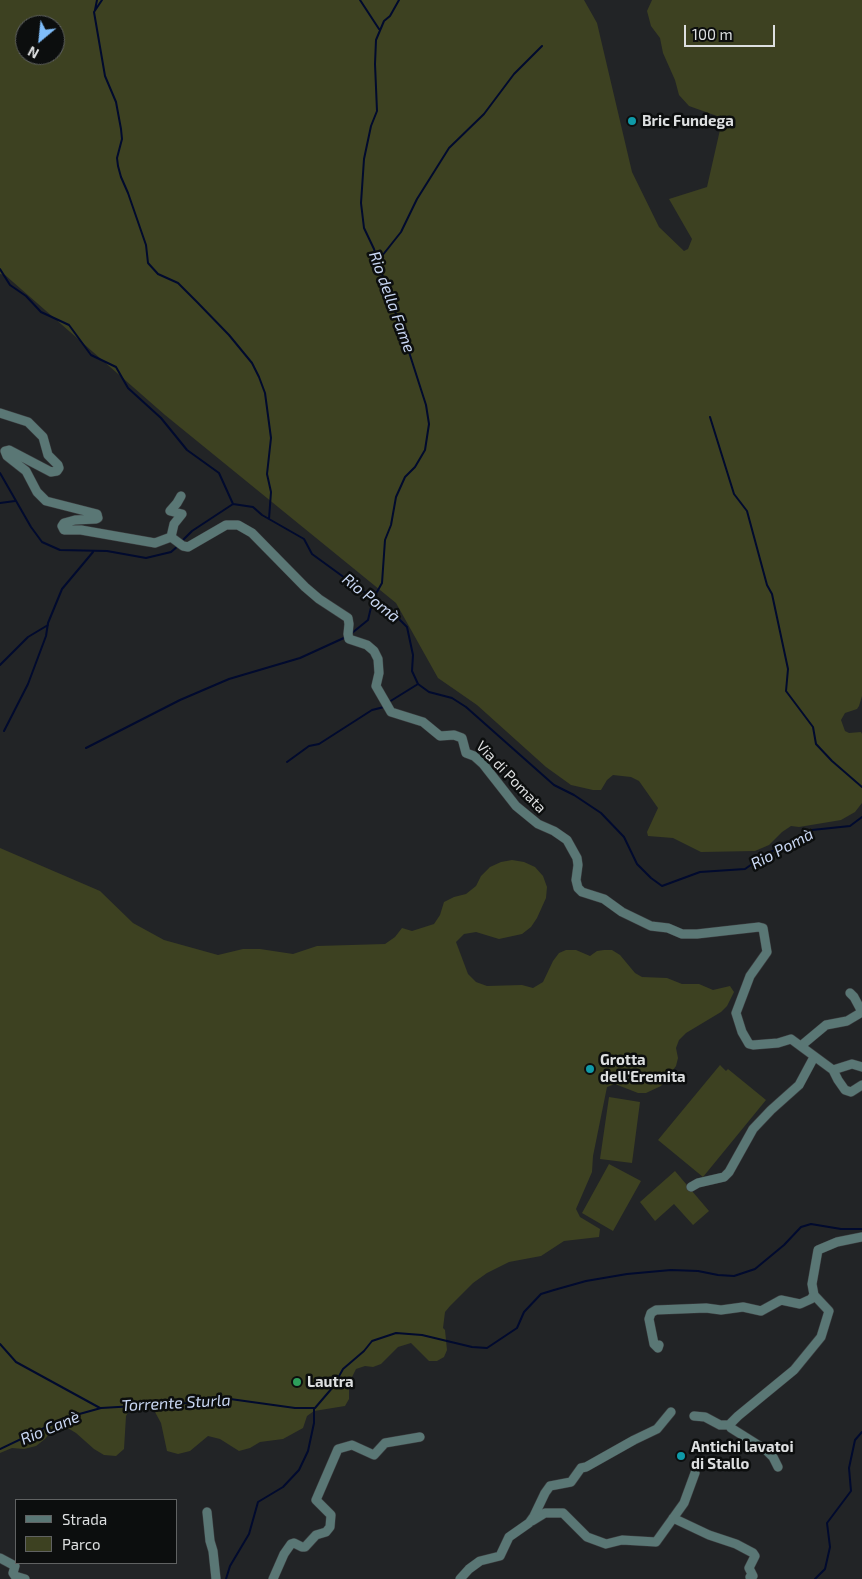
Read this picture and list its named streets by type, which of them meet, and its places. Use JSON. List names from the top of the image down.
{
  "streets": {
    "street": ["Via di Pomata"]
  },
  "water": [
    "Rio della Fame",
    "Rio Pomà",
    "Torrente Sturla",
    "Rio Canè"
  ],
  "places": [
    "Bric Fundega",
    "Grotta dell'Eremita",
    "Lautra",
    "Antichi lavatoi di Stallo"
  ],
  "legend": ["Strada", "Parco"],
  "scale_bar": "100 m",
  "north": "bottom left"
}
